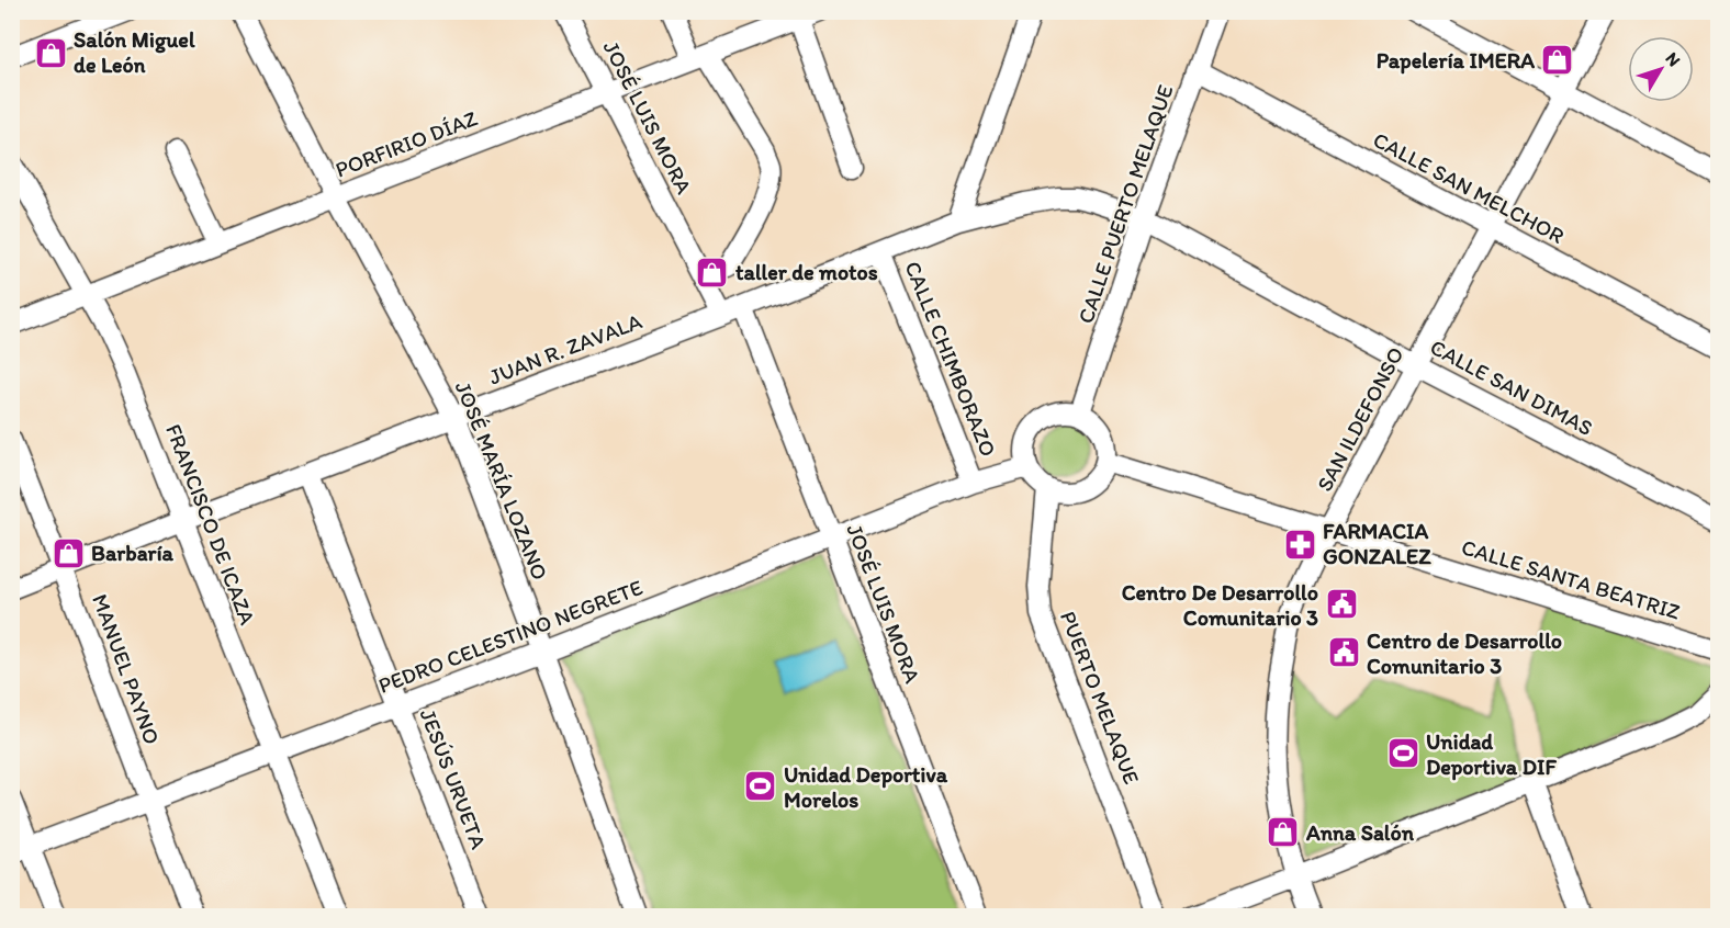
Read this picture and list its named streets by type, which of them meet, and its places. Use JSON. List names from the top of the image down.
{
  "streets": {
    "street": [
      "JOSÉ LUIS MORA",
      "PORFIRIO DÍAZ",
      "CALLE SAN MELCHOR",
      "CALLE PUERTO MELAQUE",
      "JUAN R. ZAVALA",
      "CALLE CHIMBORAZO",
      "CALLE SAN DIMAS",
      "SAN ILDEFONSO",
      "JOSÉ MARÍA LOZANO",
      "FRANCISCO DE ICAZA",
      "CALLE SANTA BEATRIZ",
      "PEDRO CELESTINO NEGRETE",
      "MANUEL PAYNO",
      "PUERTO MELAQUE",
      "JESÚS URUETA"
    ]
  },
  "crossings": [
    ["JOSÉ LUIS MORA", "PORFIRIO DÍAZ"],
    ["JOSÉ LUIS MORA", "JUAN R. ZAVALA"],
    ["JOSÉ LUIS MORA", "PEDRO CELESTINO NEGRETE"],
    ["PORFIRIO DÍAZ", "JOSÉ MARÍA LOZANO"],
    ["PORFIRIO DÍAZ", "FRANCISCO DE ICAZA"],
    ["CALLE SAN MELCHOR", "CALLE PUERTO MELAQUE"],
    ["CALLE SAN MELCHOR", "SAN ILDEFONSO"],
    ["CALLE PUERTO MELAQUE", "JUAN R. ZAVALA"],
    ["CALLE PUERTO MELAQUE", "CALLE SAN DIMAS"],
    ["CALLE PUERTO MELAQUE", "CALLE SANTA BEATRIZ"],
    ["CALLE PUERTO MELAQUE", "PEDRO CELESTINO NEGRETE"],
    ["CALLE PUERTO MELAQUE", "PUERTO MELAQUE"],
    ["JUAN R. ZAVALA", "CALLE CHIMBORAZO"],
    ["JUAN R. ZAVALA", "CALLE SAN DIMAS"],
    ["JUAN R. ZAVALA", "JOSÉ MARÍA LOZANO"],
    ["JUAN R. ZAVALA", "FRANCISCO DE ICAZA"],
    ["JUAN R. ZAVALA", "MANUEL PAYNO"],
    ["JUAN R. ZAVALA", "JESÚS URUETA"],
    ["CALLE CHIMBORAZO", "PEDRO CELESTINO NEGRETE"],
    ["CALLE SAN DIMAS", "SAN ILDEFONSO"],
    ["SAN ILDEFONSO", "CALLE SANTA BEATRIZ"],
    ["JOSÉ MARÍA LOZANO", "PEDRO CELESTINO NEGRETE"],
    ["FRANCISCO DE ICAZA", "PEDRO CELESTINO NEGRETE"],
    ["CALLE SANTA BEATRIZ", "PEDRO CELESTINO NEGRETE"],
    ["CALLE SANTA BEATRIZ", "PUERTO MELAQUE"],
    ["PEDRO CELESTINO NEGRETE", "MANUEL PAYNO"],
    ["PEDRO CELESTINO NEGRETE", "PUERTO MELAQUE"],
    ["PEDRO CELESTINO NEGRETE", "JESÚS URUETA"]
  ],
  "places": {
    "shop": [
      "Salón Miguel de León",
      "Papelería IMERA",
      "taller de motos",
      "Barbaría",
      "Anna Salón"
    ],
    "pharmacy": ["FARMACIA GONZALEZ"],
    "public building": ["Centro De Desarrollo Comunitario 3", "Centro de Desarrollo Comunitario 3"],
    "sports": ["Unidad Deportiva DIF", "Unidad Deportiva Morelos"]
  },
  "north": "top right"
}
